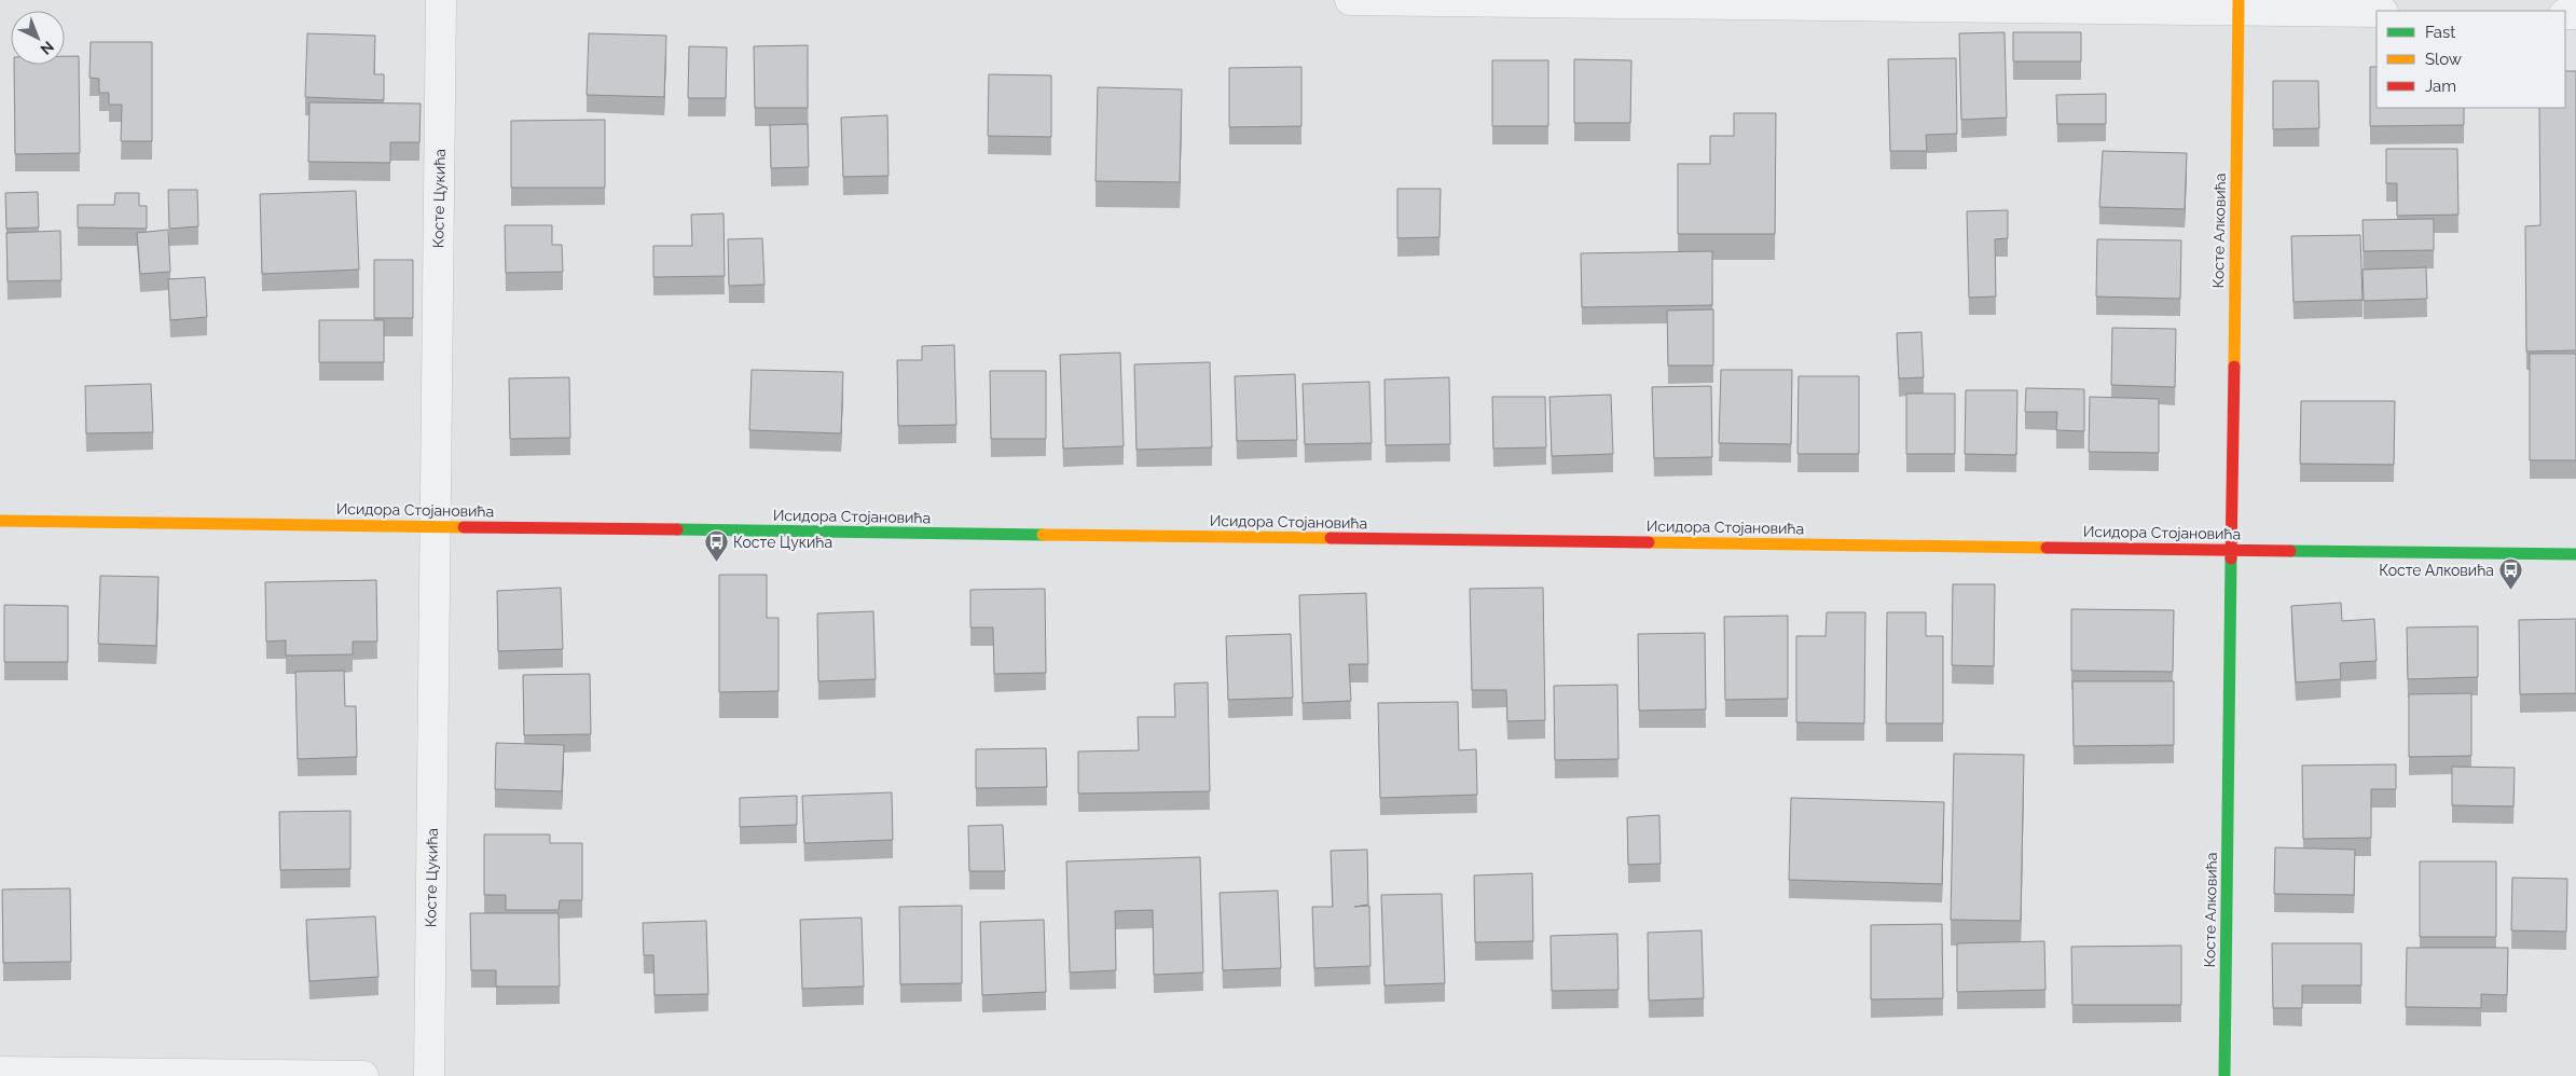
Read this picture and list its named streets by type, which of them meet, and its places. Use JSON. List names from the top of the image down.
{
  "streets": {
    "street": ["Косте Цукића", "Косте Алковића", "Исидора Стојановића"]
  },
  "crossings": [
    ["Косте Цукића", "Исидора Стојановића"],
    ["Косте Алковића", "Исидора Стојановића"]
  ],
  "places": {
    "bus stop": ["Косте Цукића", "Косте Алковића"]
  },
  "legend": ["Fast", "Slow", "Jam"],
  "north": "bottom right"
}
